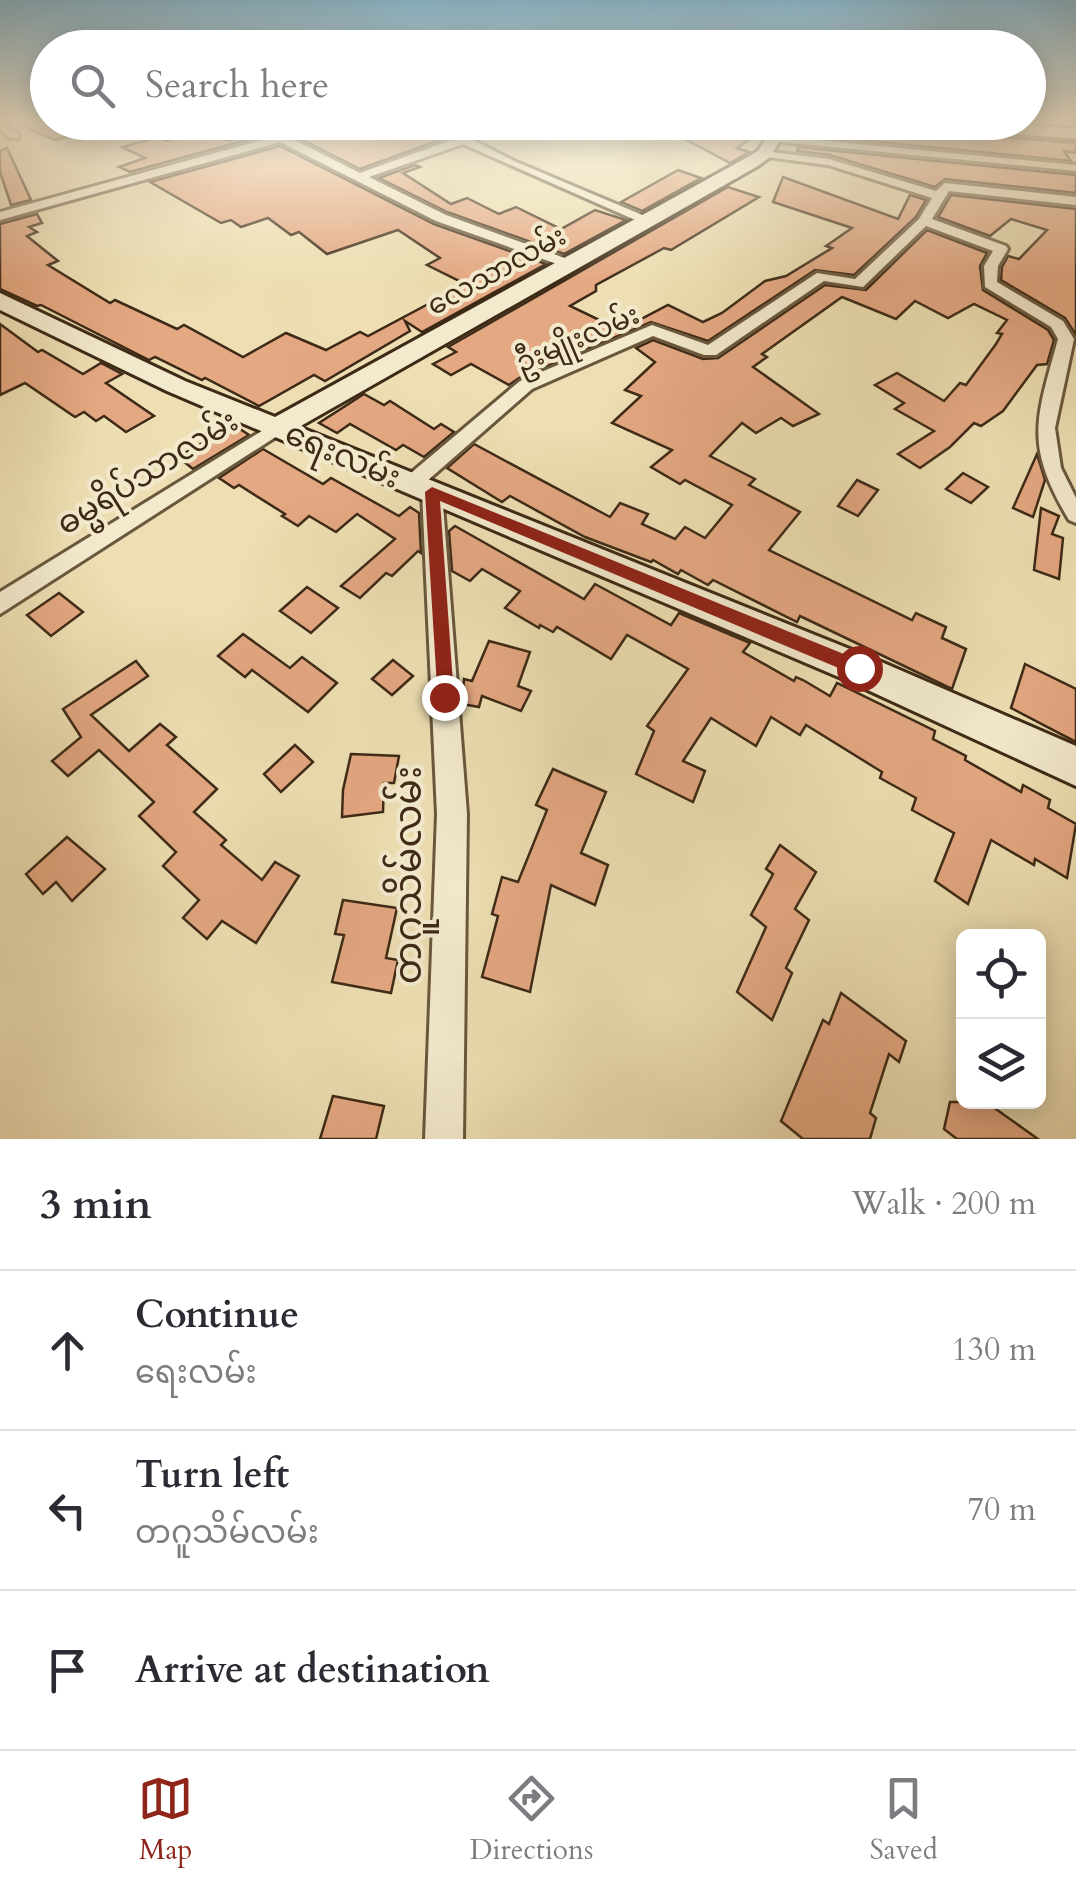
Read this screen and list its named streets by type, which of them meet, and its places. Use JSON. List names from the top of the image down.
{
  "streets": {
    "street": [
      "လေသာလမ်း",
      "ဦးမျိုးလမ်း",
      "ရေးလမ်း",
      "ဓမ္မရိပ်သာလမ်း",
      "တဂူသိမ်လမ်း"
    ]
  },
  "crossings": [
    ["လေသာလမ်း", "ရေးလမ်း"],
    ["လေသာလမ်း", "ဓမ္မရိပ်သာလမ်း"],
    ["ဦးမျိုးလမ်း", "ရေးလမ်း"],
    ["ဦးမျိုးလမ်း", "တဂူသိမ်လမ်း"],
    ["ရေးလမ်း", "ဓမ္မရိပ်သာလမ်း"],
    ["ရေးလမ်း", "တဂူသိမ်လမ်း"]
  ],
  "page": {
    "search": "Search here",
    "heading": ["3 min", "Walk · 200 m"],
    "list": [
      ["Continue", "ရေးလမ်း", "130 m"],
      ["Turn left", "တဂူသိမ်လမ်း", "70 m"],
      "Arrive at destination"
    ],
    "nav": ["Map", "Directions", "Saved"]
  }
}
